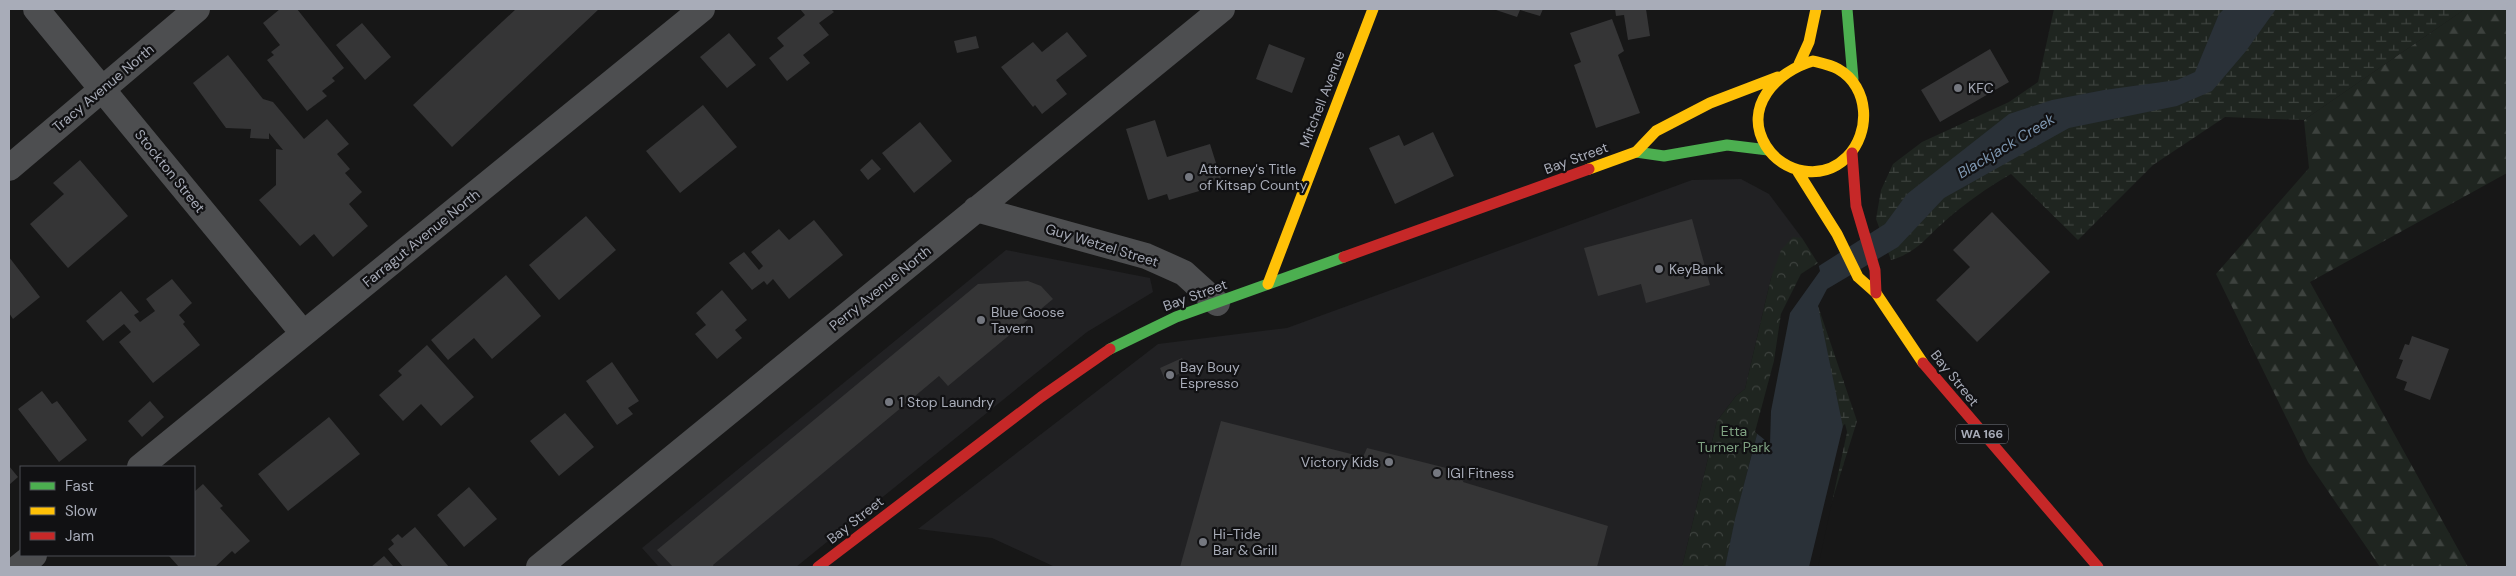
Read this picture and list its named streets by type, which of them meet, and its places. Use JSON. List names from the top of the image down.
{
  "streets": {
    "main road": ["Mitchell Avenue", "Bay Street", "WA 166"],
    "street": [
      "Tracy Avenue North",
      "Stockton Street",
      "Farragut Avenue North",
      "Guy Wetzel Street",
      "Perry Avenue North"
    ]
  },
  "crossings": [
    ["Tracy Avenue North", "Stockton Street"],
    ["Mitchell Avenue", "Bay Street"],
    ["Bay Street", "Guy Wetzel Street"],
    ["Bay Street", "WA 166"],
    ["Stockton Street", "Farragut Avenue North"],
    ["Guy Wetzel Street", "Perry Avenue North"]
  ],
  "water": ["Blackjack Creek"],
  "parks": ["Etta Turner Park"],
  "places": [
    "KFC",
    "Attorney's Title of Kitsap County",
    "KeyBank",
    "Blue Goose Tavern",
    "Bay Bouy Espresso",
    "1 Stop Laundry",
    "Victory Kids",
    "IGI Fitness",
    "Hi-Tide Bar & Grill"
  ],
  "legend": ["Fast", "Slow", "Jam"]
}
